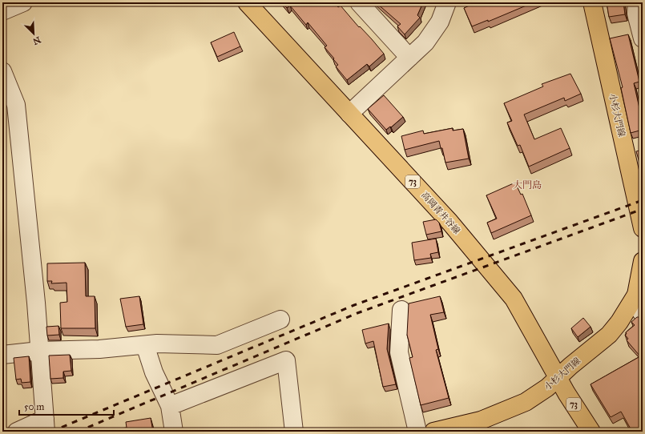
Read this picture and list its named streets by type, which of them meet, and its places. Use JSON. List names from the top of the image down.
{
  "streets": {
    "main road": ["小杉大門線", "73", "高岡青井谷線"]
  },
  "crossings": [
    ["小杉大門線", "高岡青井谷線"]
  ],
  "districts": ["大門島"],
  "scale_bar": "50 m",
  "north": "bottom right"
}
